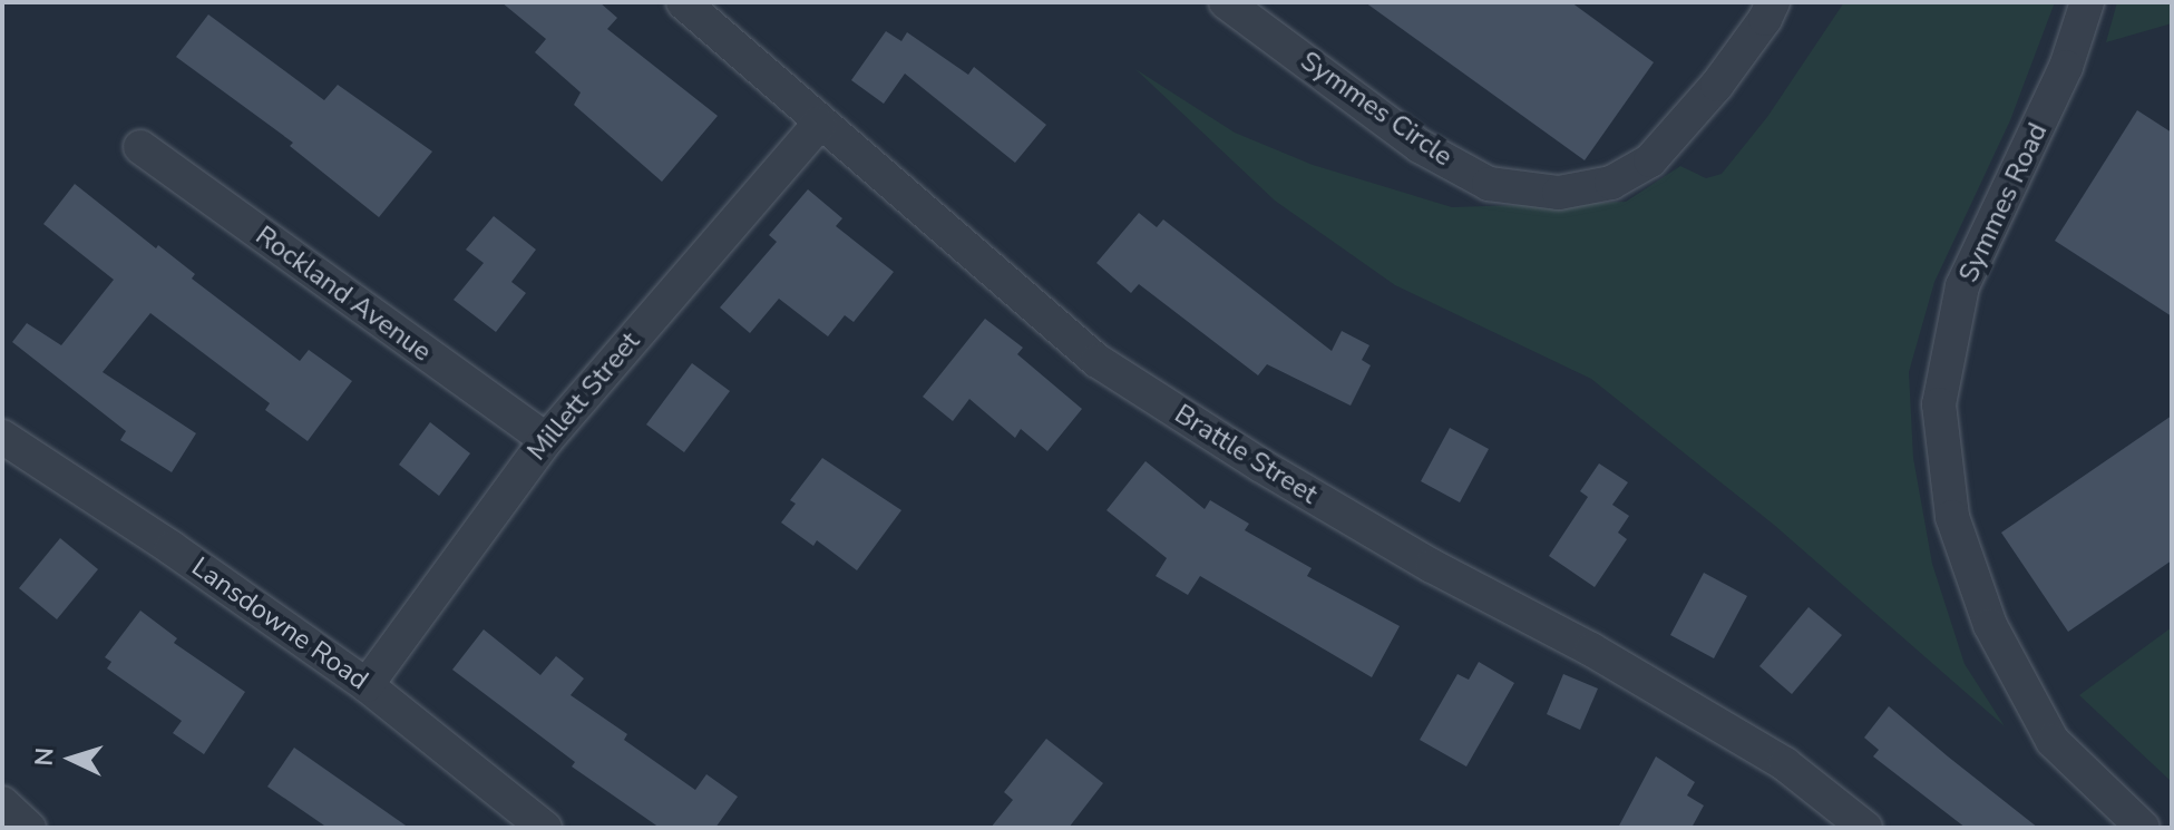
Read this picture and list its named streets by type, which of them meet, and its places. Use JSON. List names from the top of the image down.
{
  "streets": {
    "street": [
      "Symmes Circle",
      "Symmes Road",
      "Rockland Avenue",
      "Millett Street",
      "Brattle Street",
      "Lansdowne Road"
    ]
  },
  "crossings": [
    ["Rockland Avenue", "Millett Street"],
    ["Millett Street", "Brattle Street"],
    ["Millett Street", "Lansdowne Road"]
  ],
  "north": "left"
}
